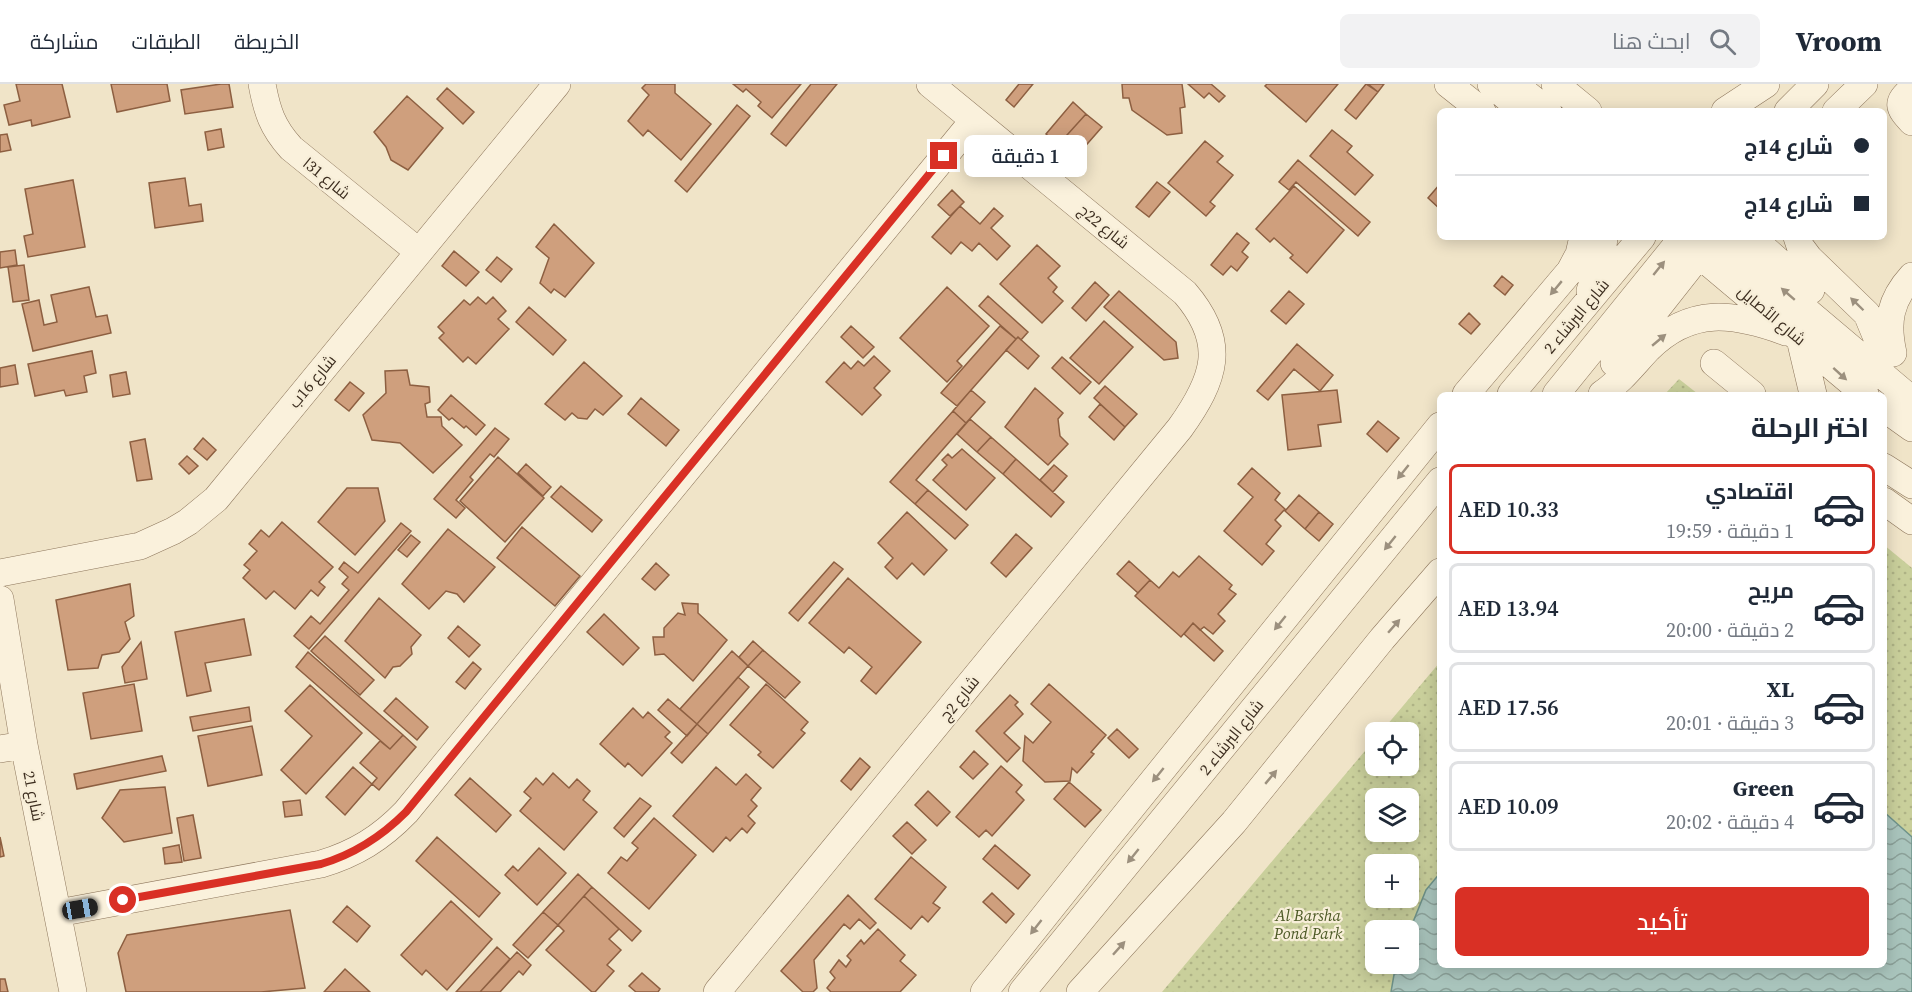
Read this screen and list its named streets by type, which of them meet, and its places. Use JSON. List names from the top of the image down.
{
  "streets": {
    "street": [
      "شارع 31ا",
      "شارع 22ج",
      "شارع الأصايل",
      "شارع البرشاء 2",
      "شارع 16ب",
      "شارع 2ج",
      "شارع 21"
    ]
  },
  "crossings": [
    ["شارع 31ا", "شارع 16ب"],
    ["شارع 22ج", "شارع 2ج"]
  ],
  "parks": ["Al Barsha Pond Park"],
  "page": {
    "header": "Vroom",
    "search": "ابحث هنا",
    "nav": ["الخريطة", "الطبقات", "مشاركة"],
    "banner": ["شارع 14ج", "شارع 14ج"],
    "bubble": "1 دقيقة",
    "heading": "اختر الرحلة",
    "list": [
      {
        "name": "اقتصادي",
        "note": "1 دقيقة · 19:59",
        "value": "AED 10.33"
      },
      {
        "name": "مريح",
        "note": "2 دقيقة · 20:00",
        "value": "AED 13.94"
      },
      {
        "name": "XL",
        "note": "3 دقيقة · 20:01",
        "value": "AED 17.56"
      },
      {
        "name": "Green",
        "note": "4 دقيقة · 20:02",
        "value": "AED 10.09"
      }
    ],
    "map_buttons": ["+", "−"],
    "buttons": "تأكيد"
  }
}
